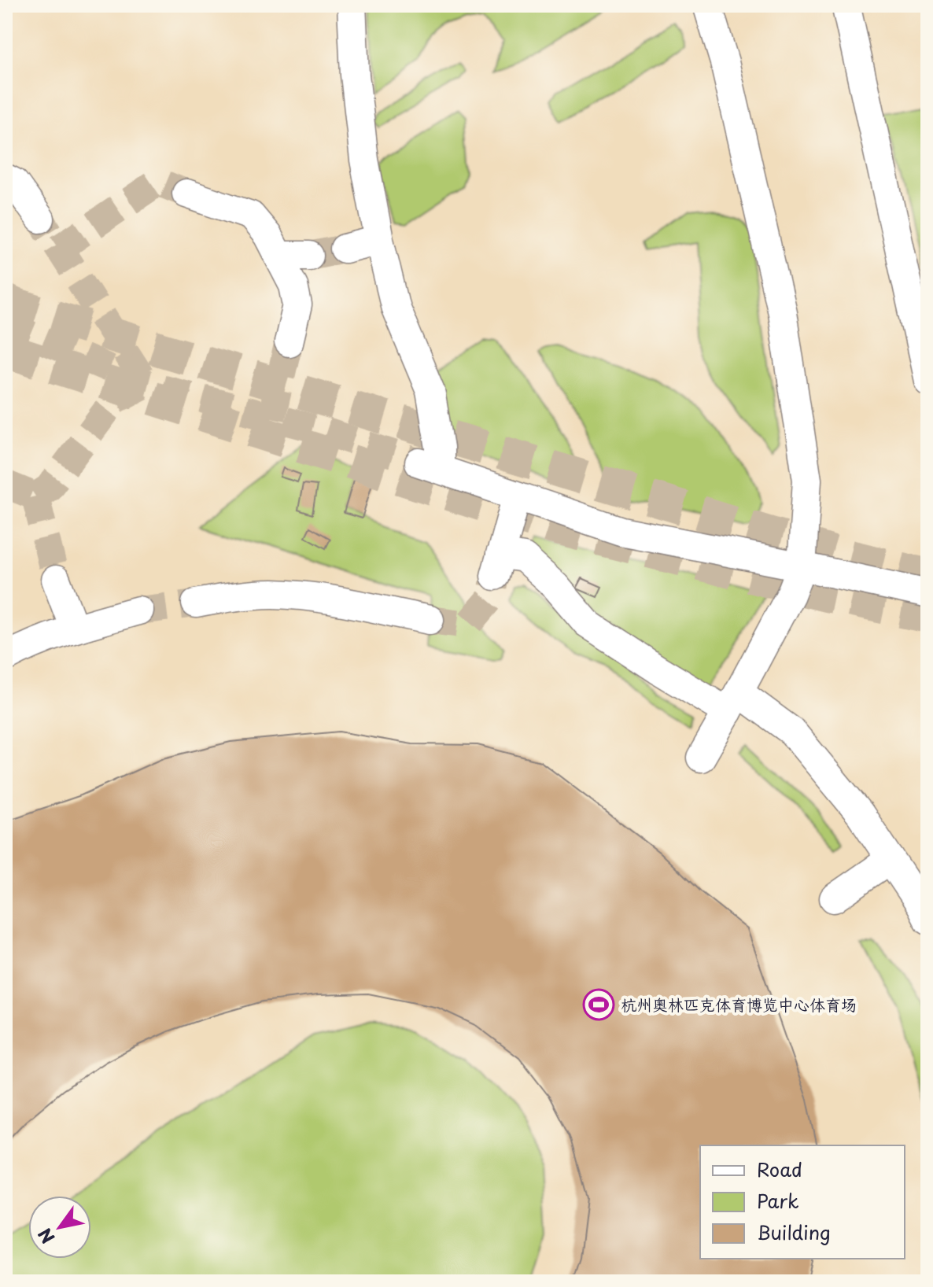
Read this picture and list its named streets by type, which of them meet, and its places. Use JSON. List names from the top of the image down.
{
  "places": {
    "sports": ["杭州奥林匹克体育博览中心体育场"]
  },
  "legend": ["Road", "Park", "Building"],
  "north": "bottom left"
}
